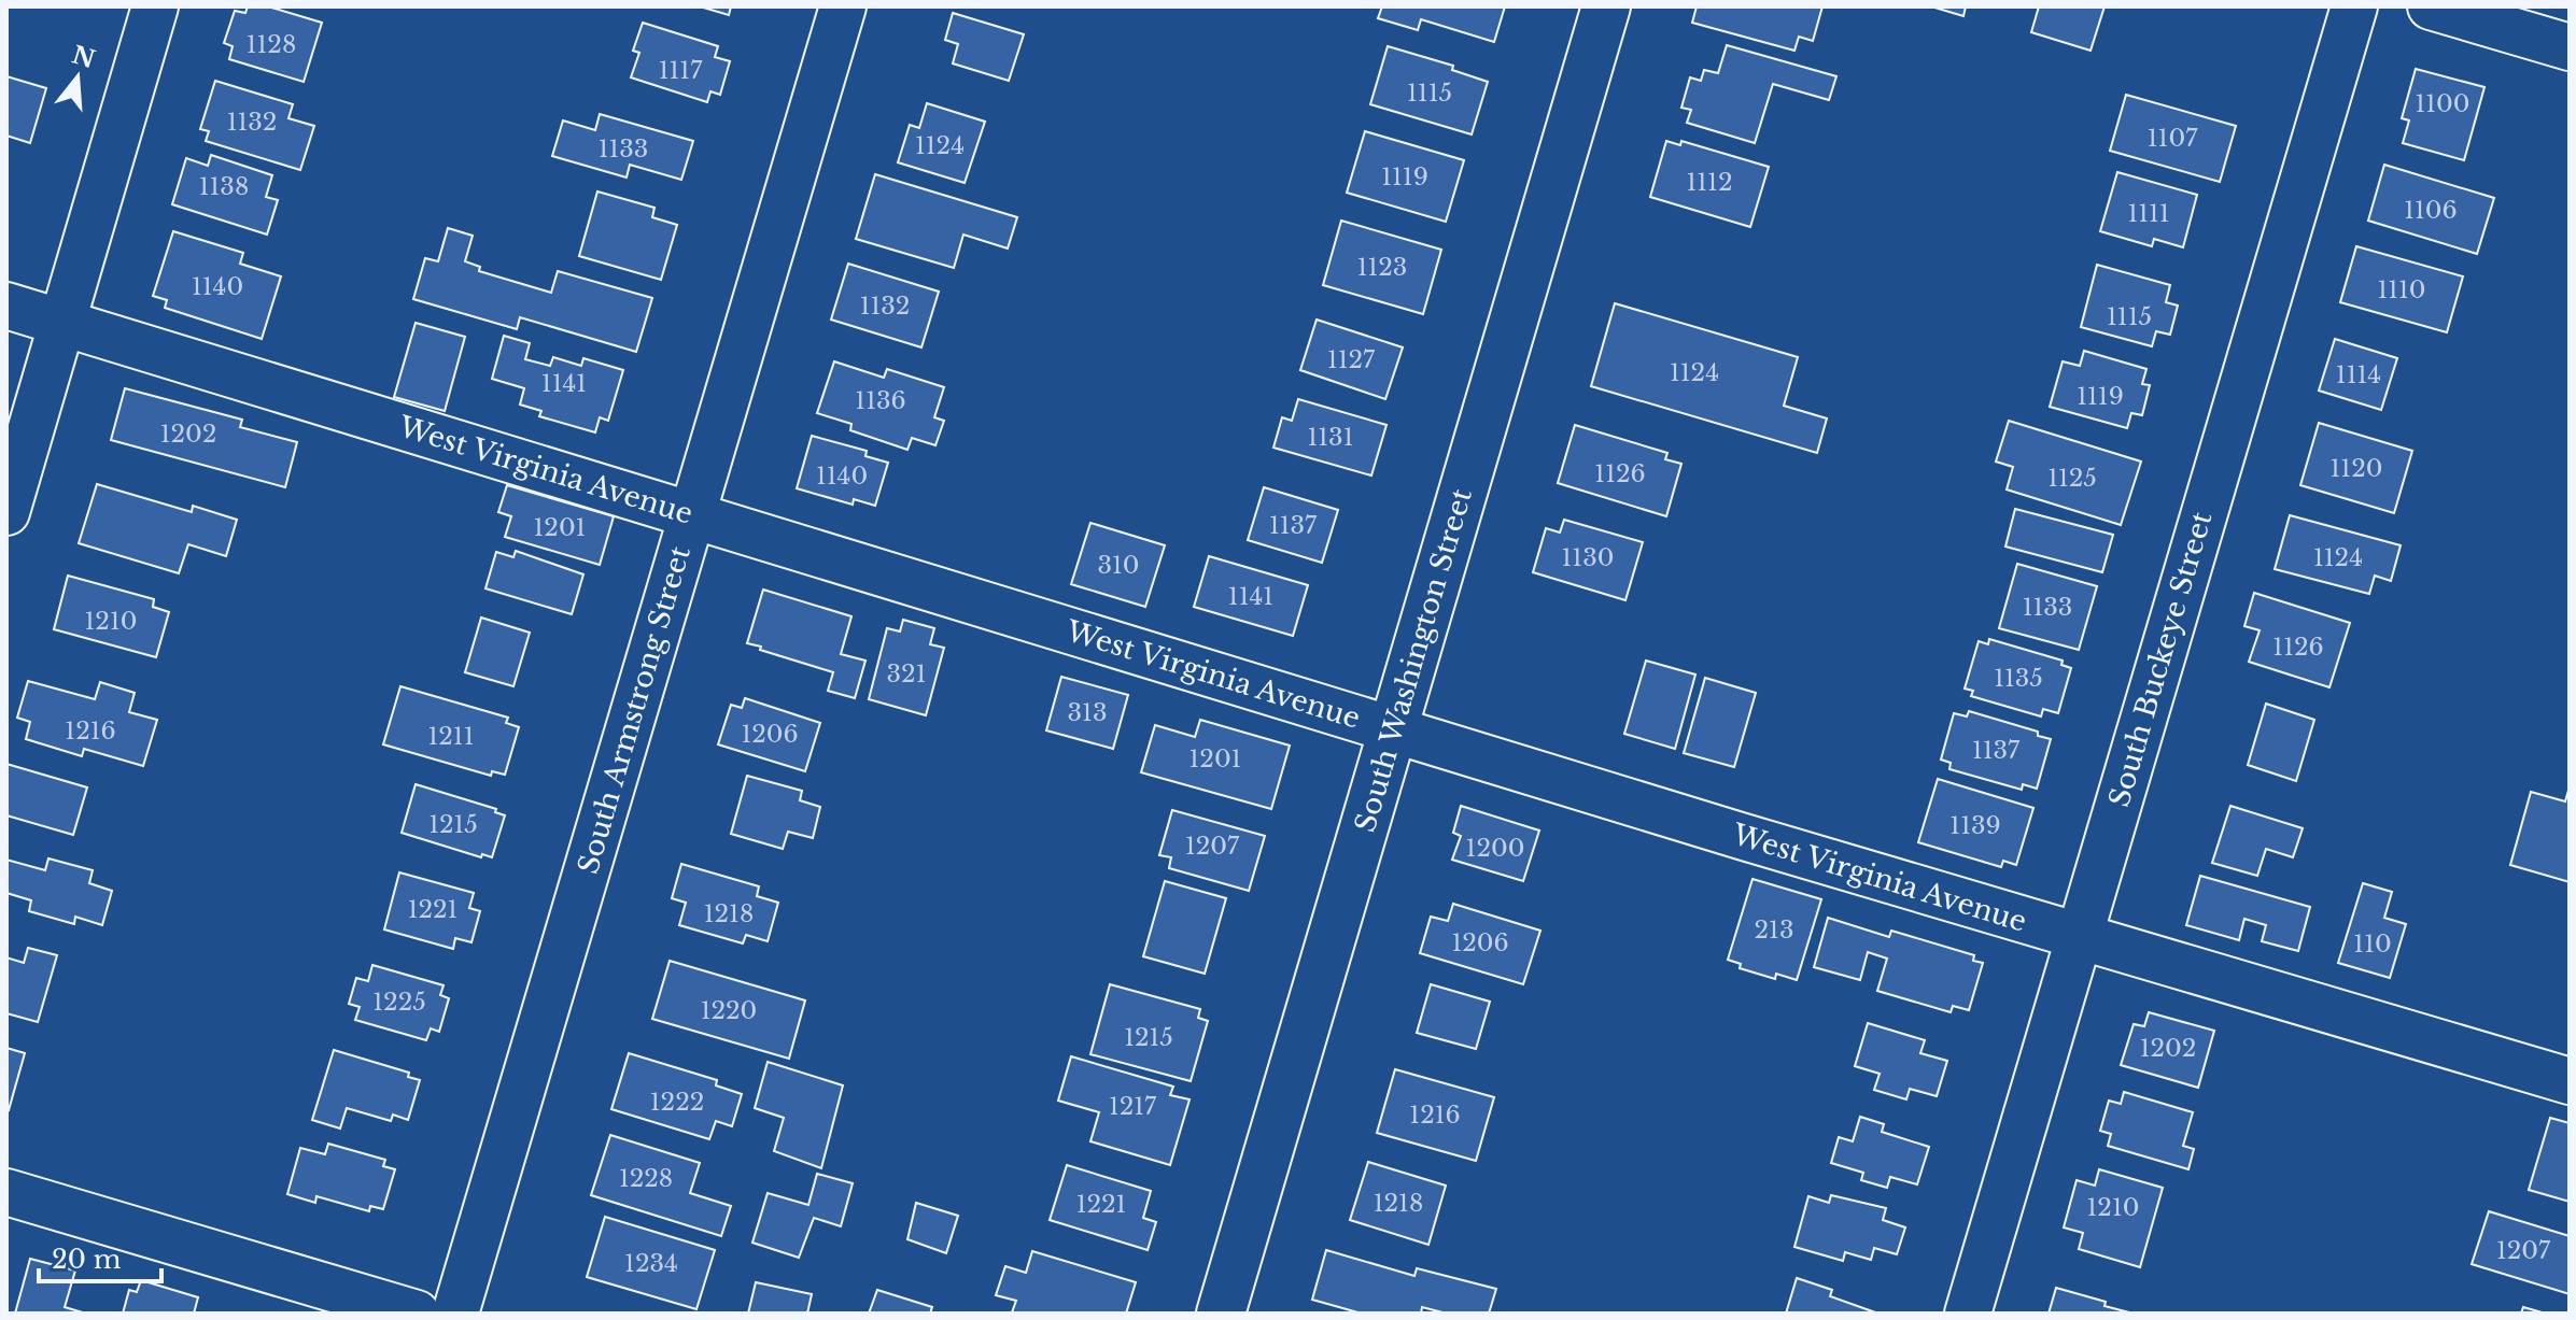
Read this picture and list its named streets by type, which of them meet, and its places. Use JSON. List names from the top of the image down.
{
  "streets": {
    "main road": ["South Washington Street"],
    "street": ["West Virginia Avenue", "South Buckeye Street", "South Armstrong Street"]
  },
  "crossings": [
    ["West Virginia Avenue", "South Buckeye Street"],
    ["West Virginia Avenue", "South Washington Street"],
    ["West Virginia Avenue", "South Armstrong Street"]
  ],
  "house_numbers": [
    "1128",
    "1117",
    "1115",
    "1100",
    "1132",
    "1107",
    "1124",
    "1133",
    "1119",
    "1112",
    "1138",
    "1106",
    "1111",
    "1123",
    "1140",
    "1110",
    "1132",
    "1115",
    "1127",
    "1124",
    "1114",
    "1141",
    "1119",
    "1136",
    "1202",
    "1131",
    "1120",
    "1126",
    "1140",
    "1125",
    "1137",
    "1201",
    "1130",
    "1124",
    "310",
    "1141",
    "1133",
    "1210",
    "1126",
    "321",
    "1135",
    "313",
    "1216",
    "1206",
    "1211",
    "1137",
    "1201",
    "1215",
    "1139",
    "1207",
    "1200",
    "1221",
    "1218",
    "213",
    "1206",
    "110",
    "1225",
    "1220",
    "1215",
    "1202",
    "1222",
    "1217",
    "1216",
    "1228",
    "1218",
    "1221",
    "1210",
    "1207",
    "1234"
  ],
  "scale_bar": "20 m",
  "north": "top"
}
